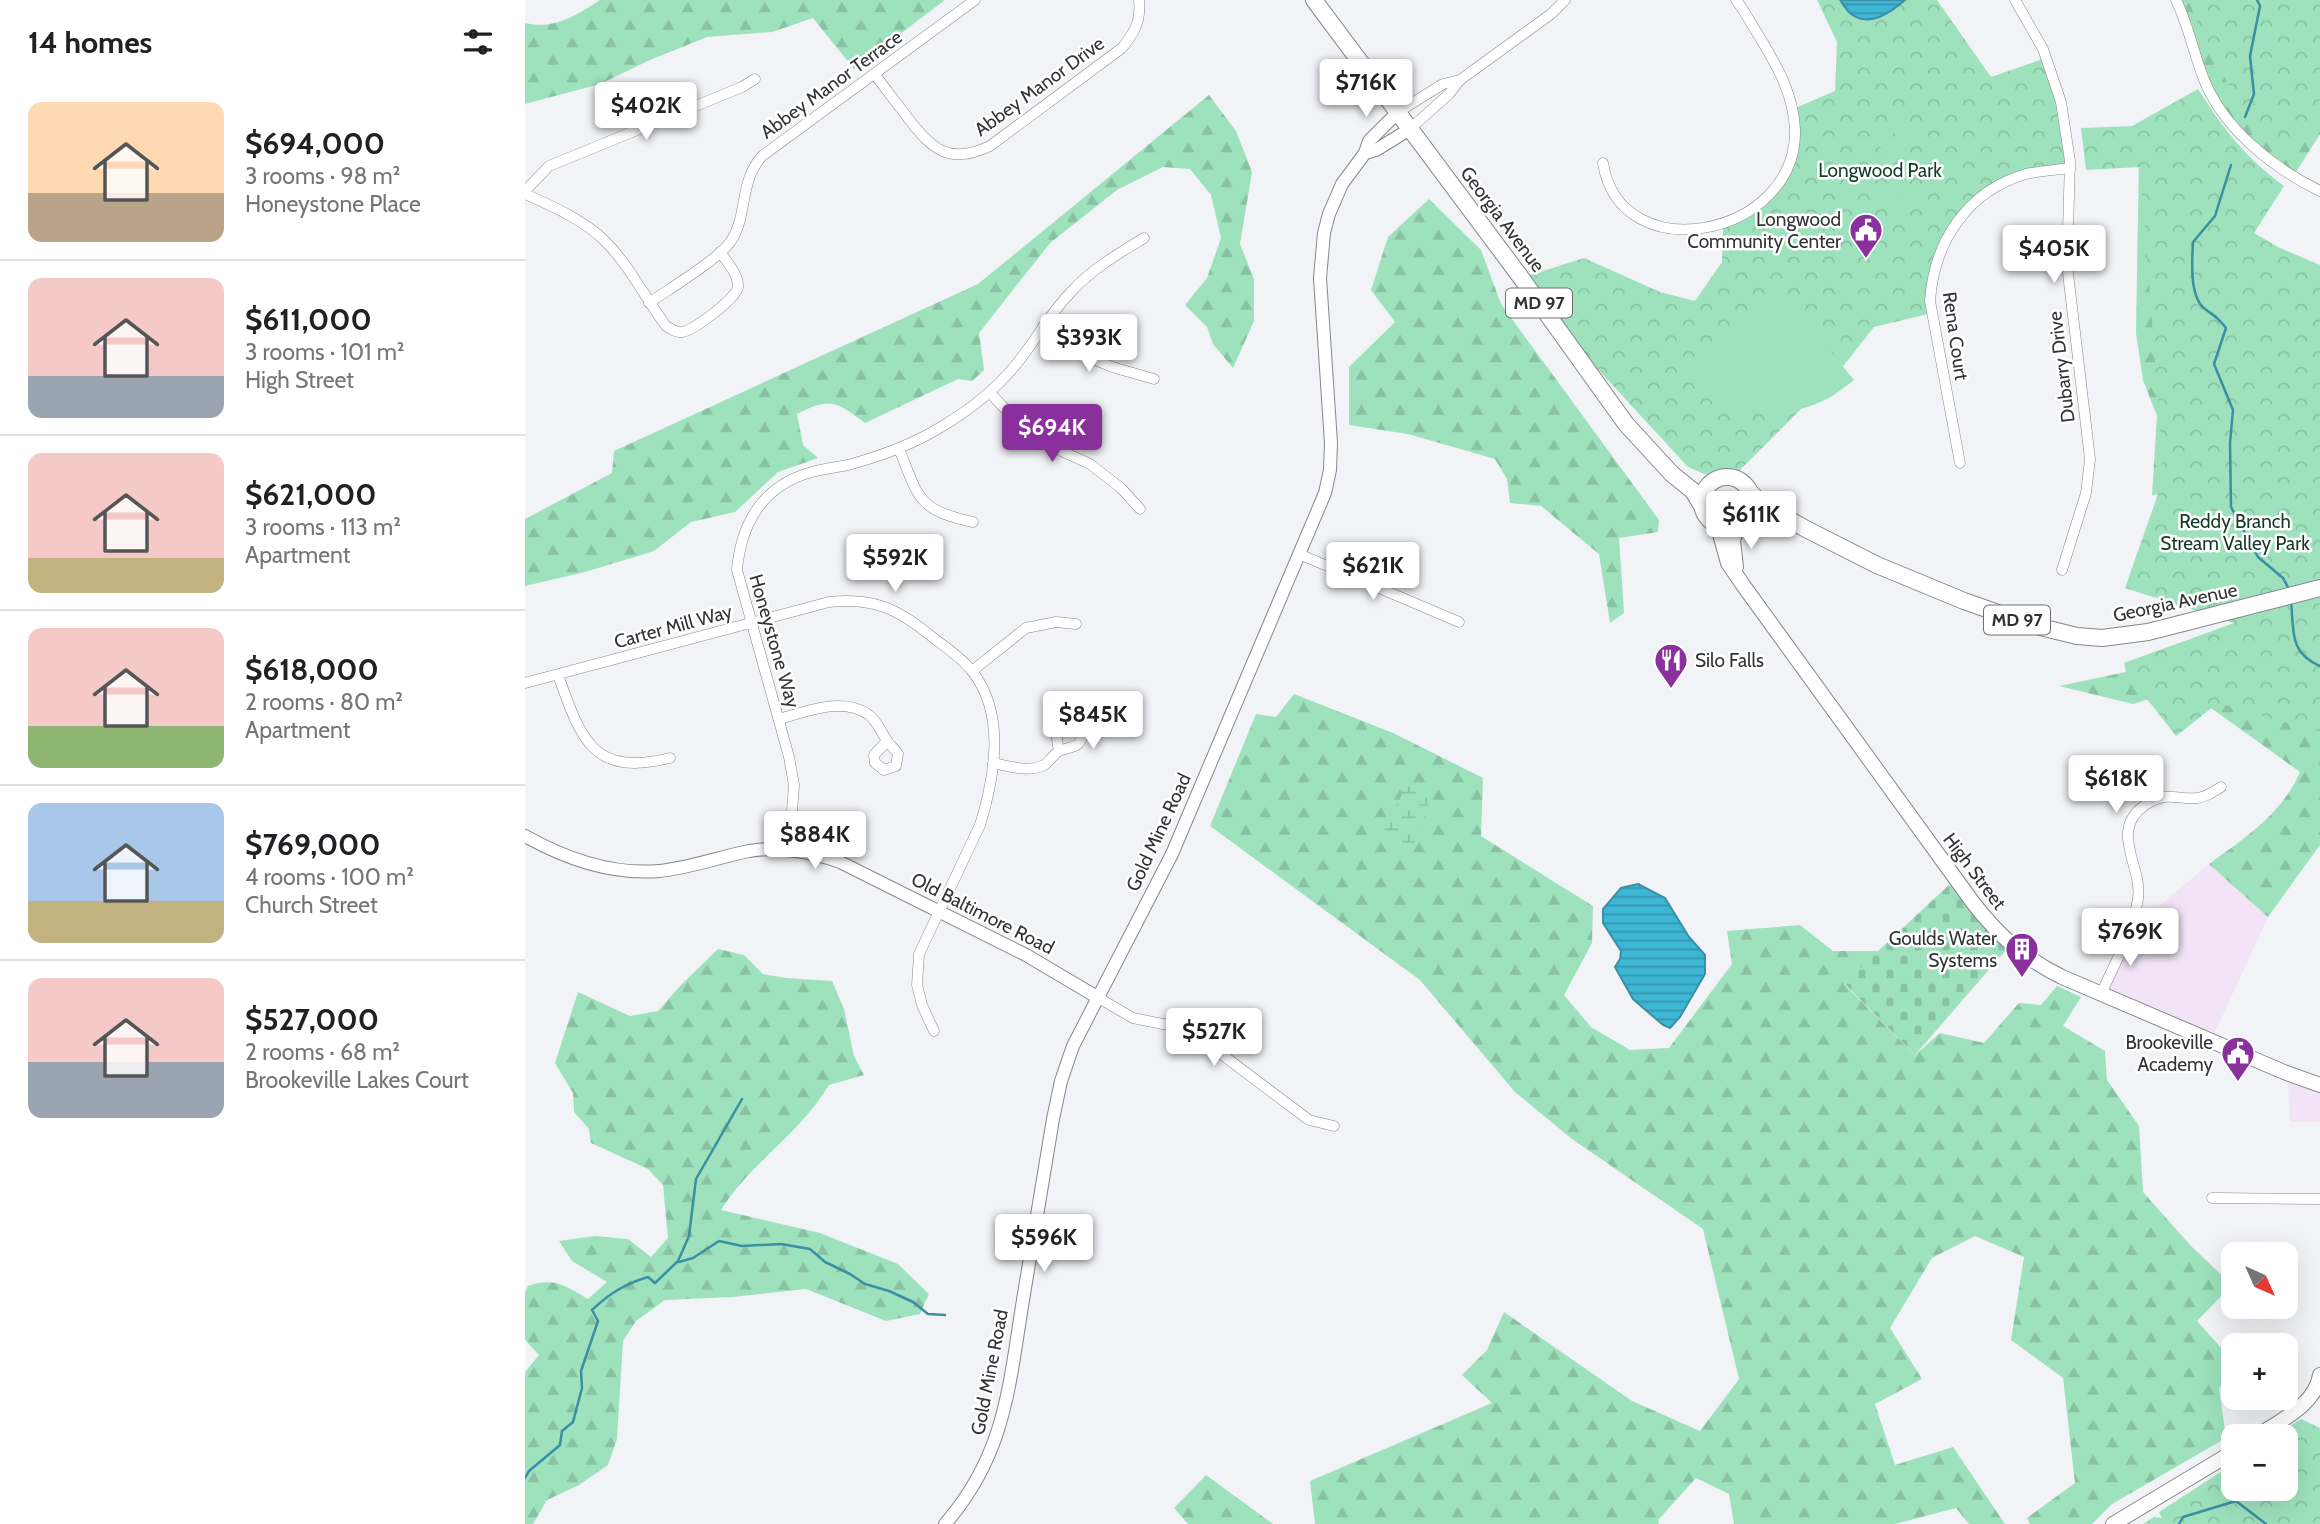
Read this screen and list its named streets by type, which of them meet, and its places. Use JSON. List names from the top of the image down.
{
  "streets": {
    "main road": ["Georgia Avenue", "MD 97", "High Street"],
    "street": [
      "Abbey Manor Terrace",
      "Abbey Manor Drive",
      "Rena Court",
      "Dubarry Drive",
      "Carter Mill Way",
      "Honeystone Way",
      "Gold Mine Road",
      "Old Baltimore Road"
    ]
  },
  "crossings": [
    ["Abbey Manor Terrace", "Abbey Manor Drive"],
    ["Georgia Avenue", "MD 97"],
    ["Georgia Avenue", "Gold Mine Road"],
    ["Georgia Avenue", "High Street"],
    ["MD 97", "High Street"],
    ["Rena Court", "Dubarry Drive"],
    ["Carter Mill Way", "Honeystone Way"],
    ["Carter Mill Way", "Old Baltimore Road"],
    ["Honeystone Way", "Old Baltimore Road"],
    ["Gold Mine Road", "Old Baltimore Road"]
  ],
  "parks": ["Longwood Park", "Reddy Branch Stream Valley Park"],
  "places": {
    "public building": ["Longwood Community Center", "Brookeville Academy"],
    "restaurant": ["Silo Falls"],
    "building": ["Goulds Water Systems"]
  },
  "north": "bottom right",
  "page": {
    "heading": "14 homes",
    "price": [
      "$716K",
      "$402K",
      "$405K",
      "$393K",
      "$694K",
      "$611K",
      "$592K",
      "$621K",
      "$845K",
      "$618K",
      "$884K",
      "$769K",
      "$527K",
      "$596K"
    ],
    "list": [
      {
        "name": "$694,000",
        "note": "3 rooms · 98 m² · Honeystone Place"
      },
      {
        "name": "$611,000",
        "note": "3 rooms · 101 m² · High Street"
      },
      {
        "name": "$621,000",
        "note": "3 rooms · 113 m² · Apartment"
      },
      {
        "name": "$618,000",
        "note": "2 rooms · 80 m² · Apartment"
      },
      {
        "name": "$769,000",
        "note": "4 rooms · 100 m² · Church Street"
      },
      {
        "name": "$527,000",
        "note": "2 rooms · 68 m² · Brookeville Lakes Court"
      }
    ],
    "map_buttons": ["+", "−"]
  }
}
